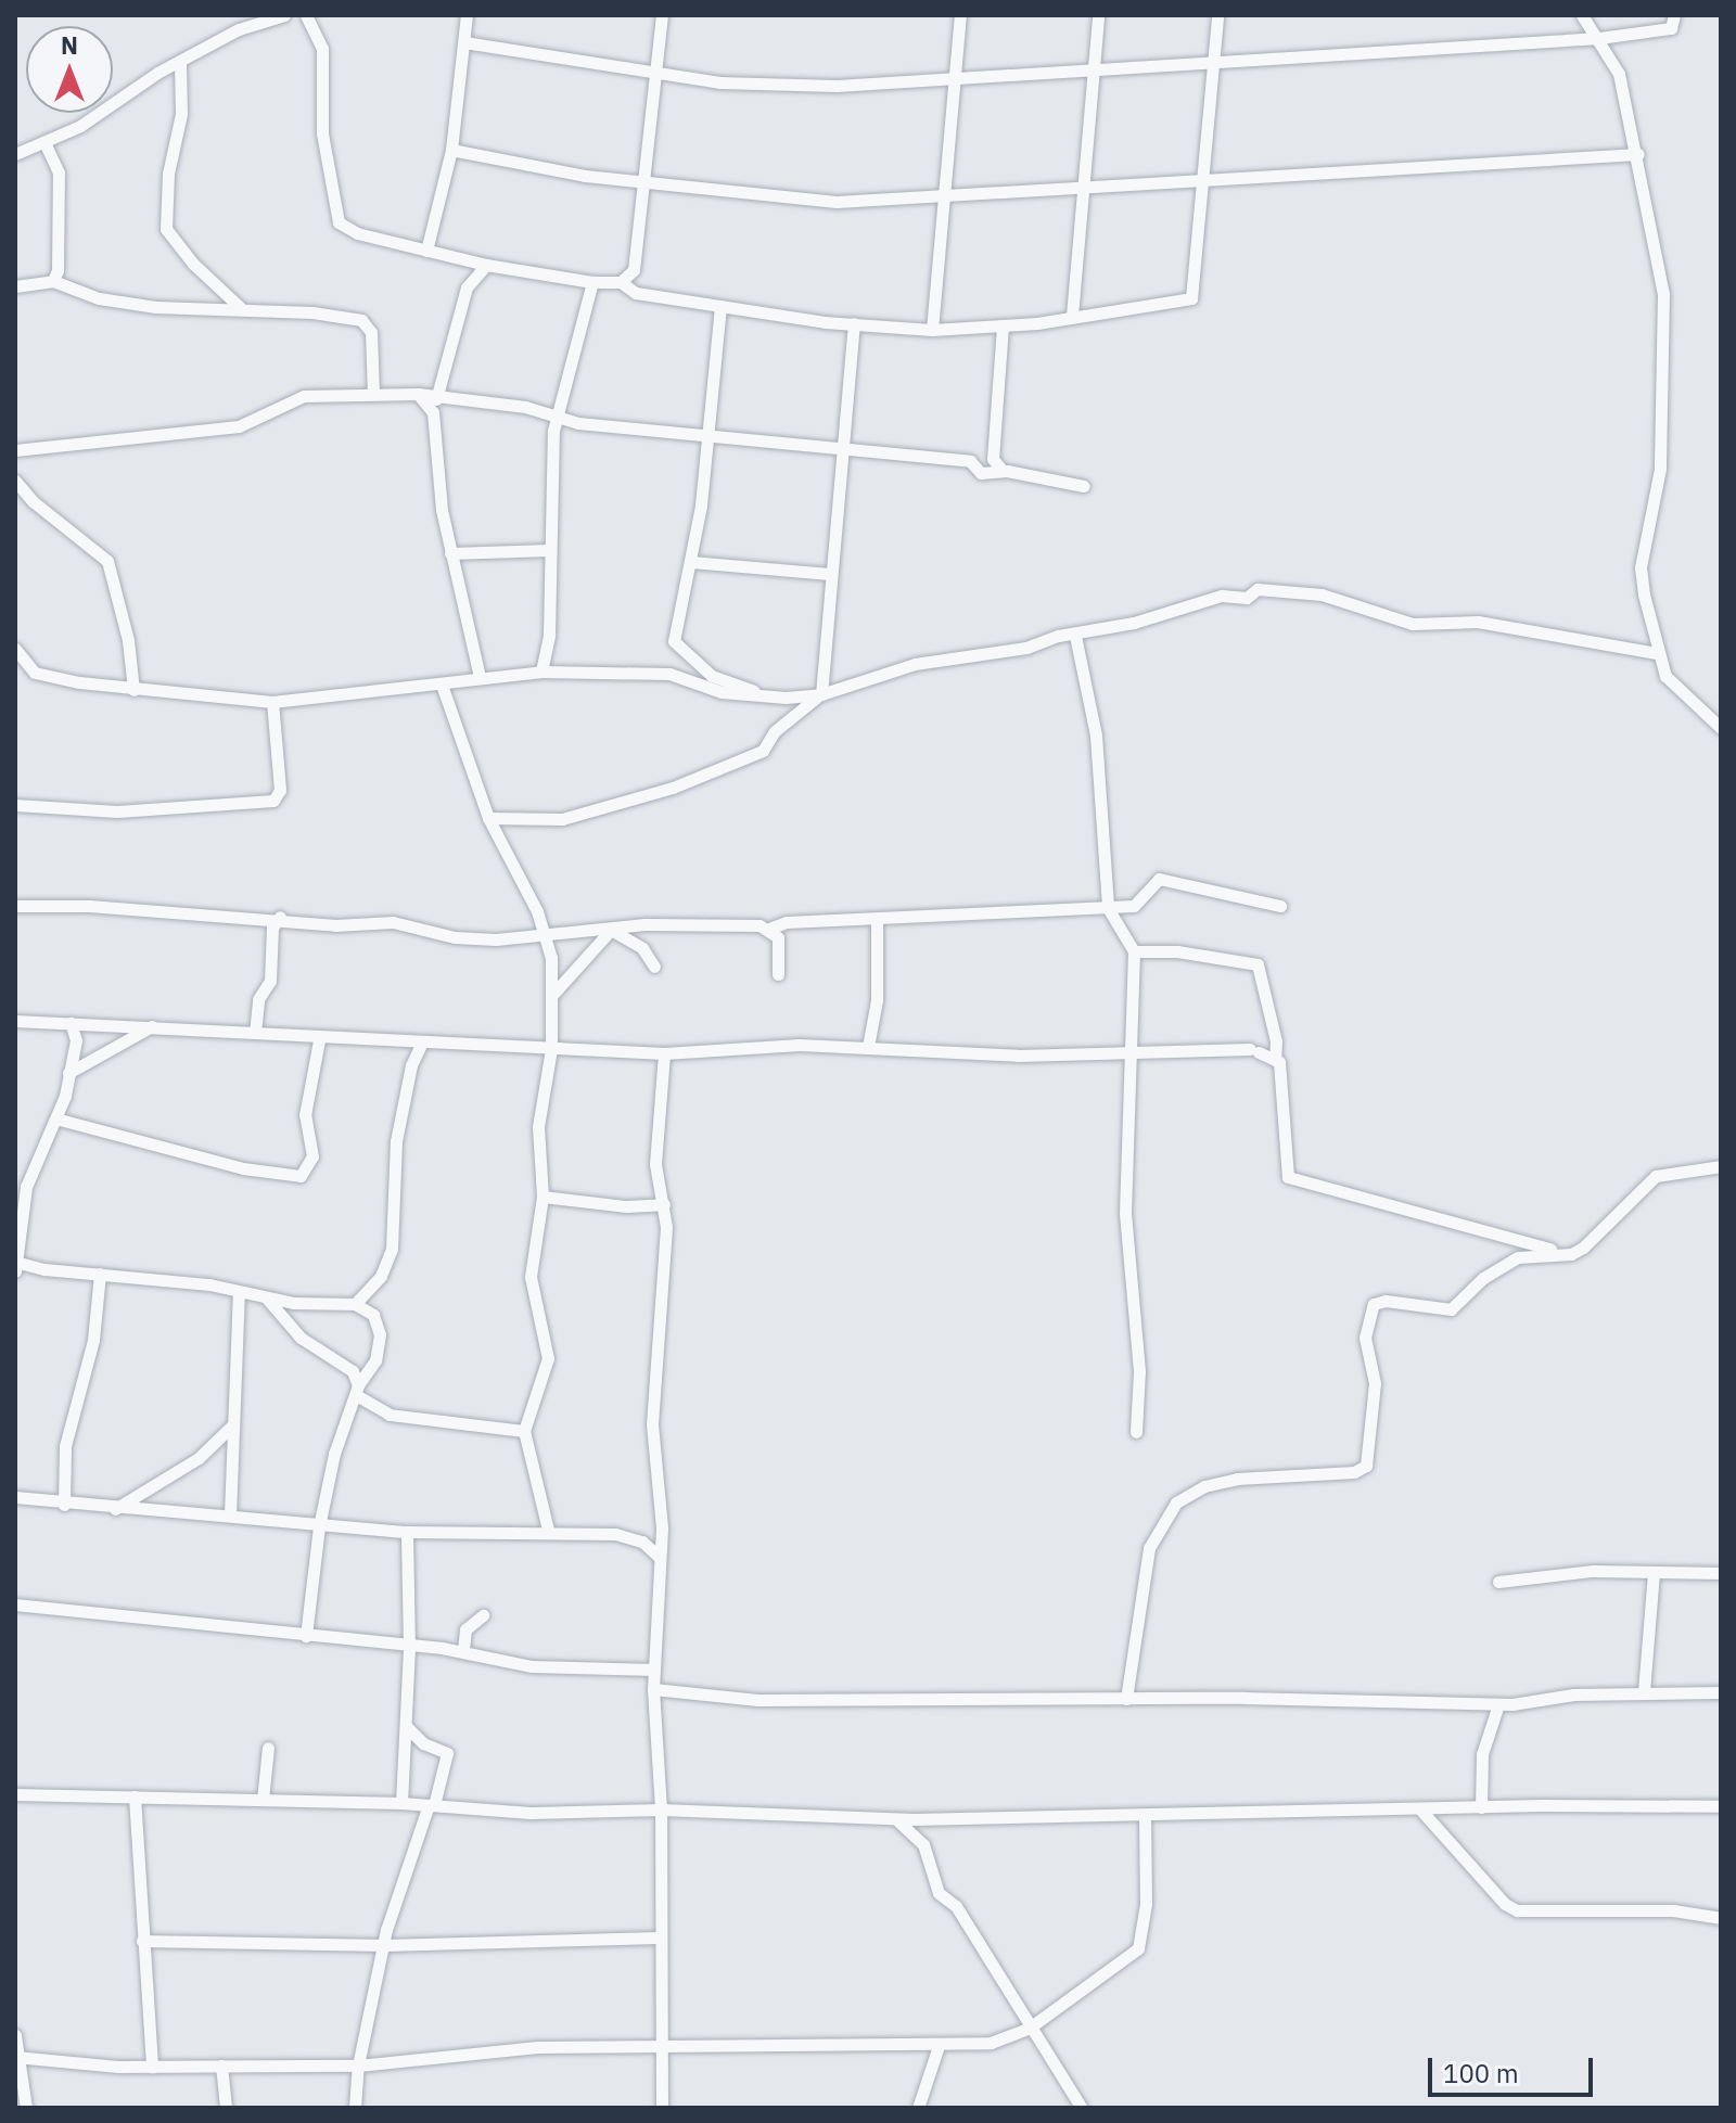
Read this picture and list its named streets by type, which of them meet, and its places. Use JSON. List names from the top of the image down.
{
  "scale_bar": "100 m",
  "north": "top"
}
